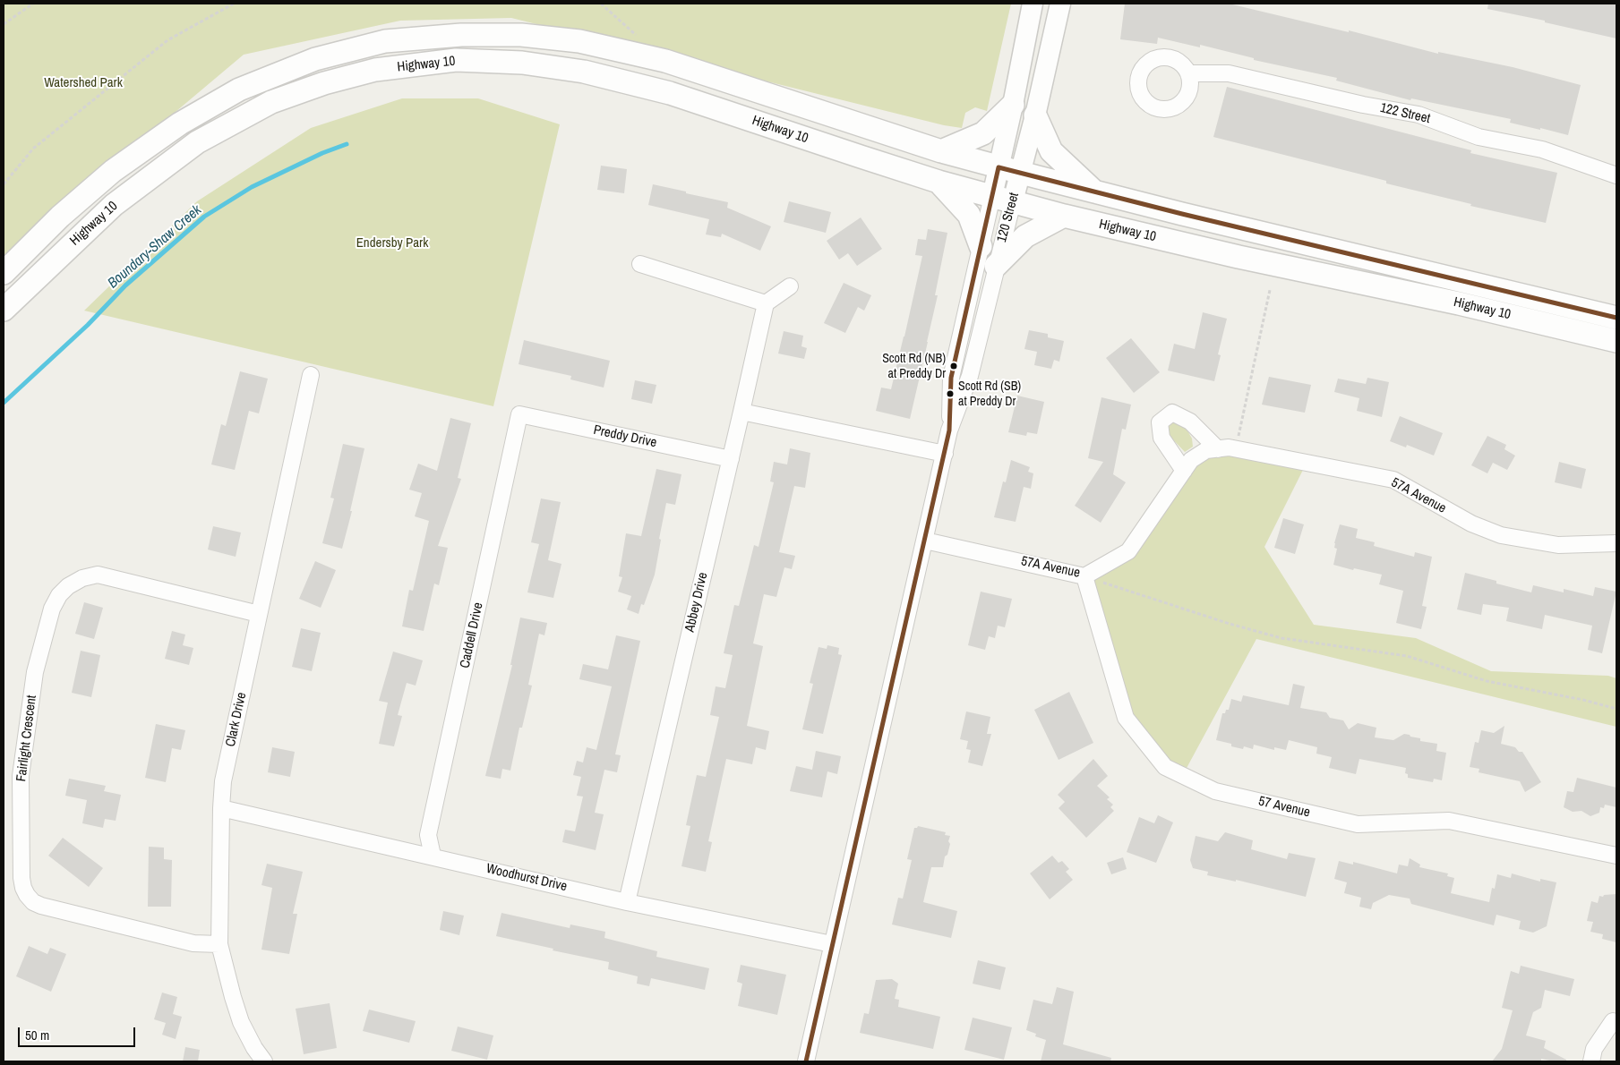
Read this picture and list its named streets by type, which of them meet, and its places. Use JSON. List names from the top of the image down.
{
  "streets": {
    "highway": ["Highway 10"],
    "main road": ["120 Street"],
    "street": [
      "122 Street",
      "Preddy Drive",
      "57A Avenue",
      "Abbey Drive",
      "Caddell Drive",
      "Clark Drive",
      "Fairlight Crescent",
      "57 Avenue",
      "Woodhurst Drive"
    ]
  },
  "crossings": [
    ["Highway 10", "120 Street"],
    ["120 Street", "57A Avenue"],
    ["120 Street", "Woodhurst Drive"],
    ["Preddy Drive", "Abbey Drive"],
    ["Preddy Drive", "Caddell Drive"],
    ["57A Avenue", "57 Avenue"],
    ["Abbey Drive", "Woodhurst Drive"],
    ["Caddell Drive", "Woodhurst Drive"],
    ["Clark Drive", "Fairlight Crescent"],
    ["Clark Drive", "Woodhurst Drive"]
  ],
  "water": ["Boundary-Shaw Creek"],
  "parks": ["Watershed Park", "Endersby Park"],
  "places": ["Scott Rd (NB) at Preddy Dr", "Scott Rd (SB) at Preddy Dr"],
  "scale_bar": "50 m"
}
